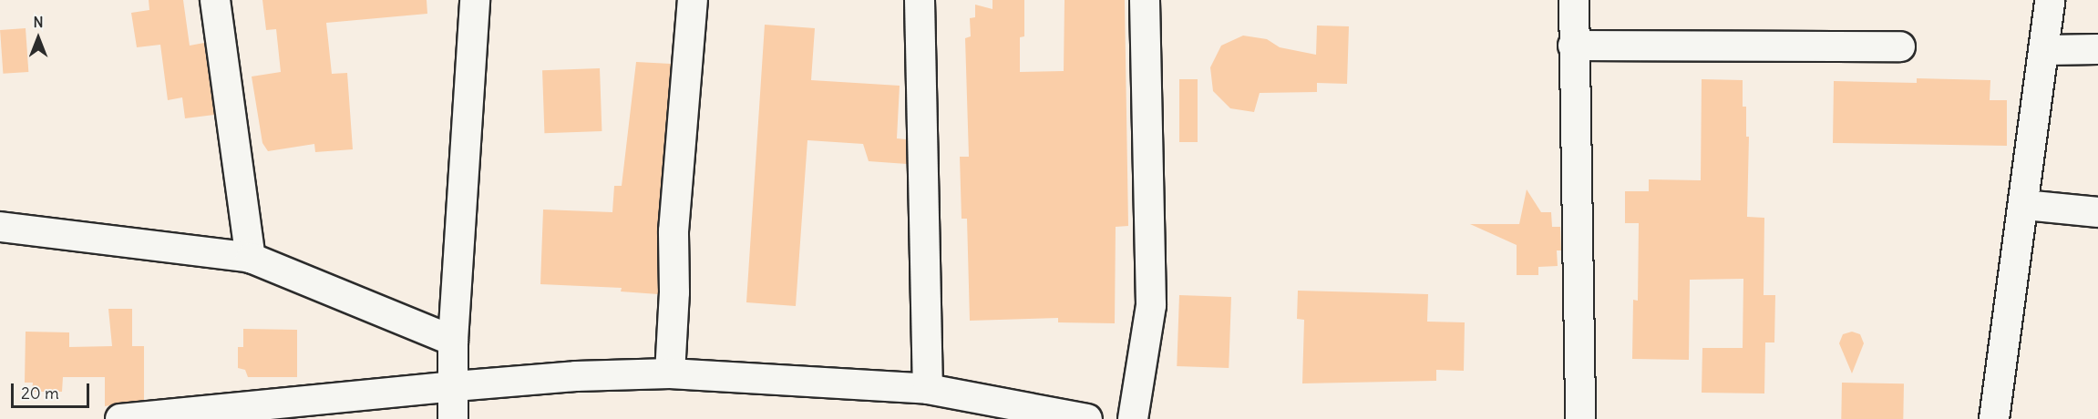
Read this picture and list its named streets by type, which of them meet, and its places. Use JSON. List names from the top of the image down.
{
  "scale_bar": "20 m",
  "north": "top"
}
